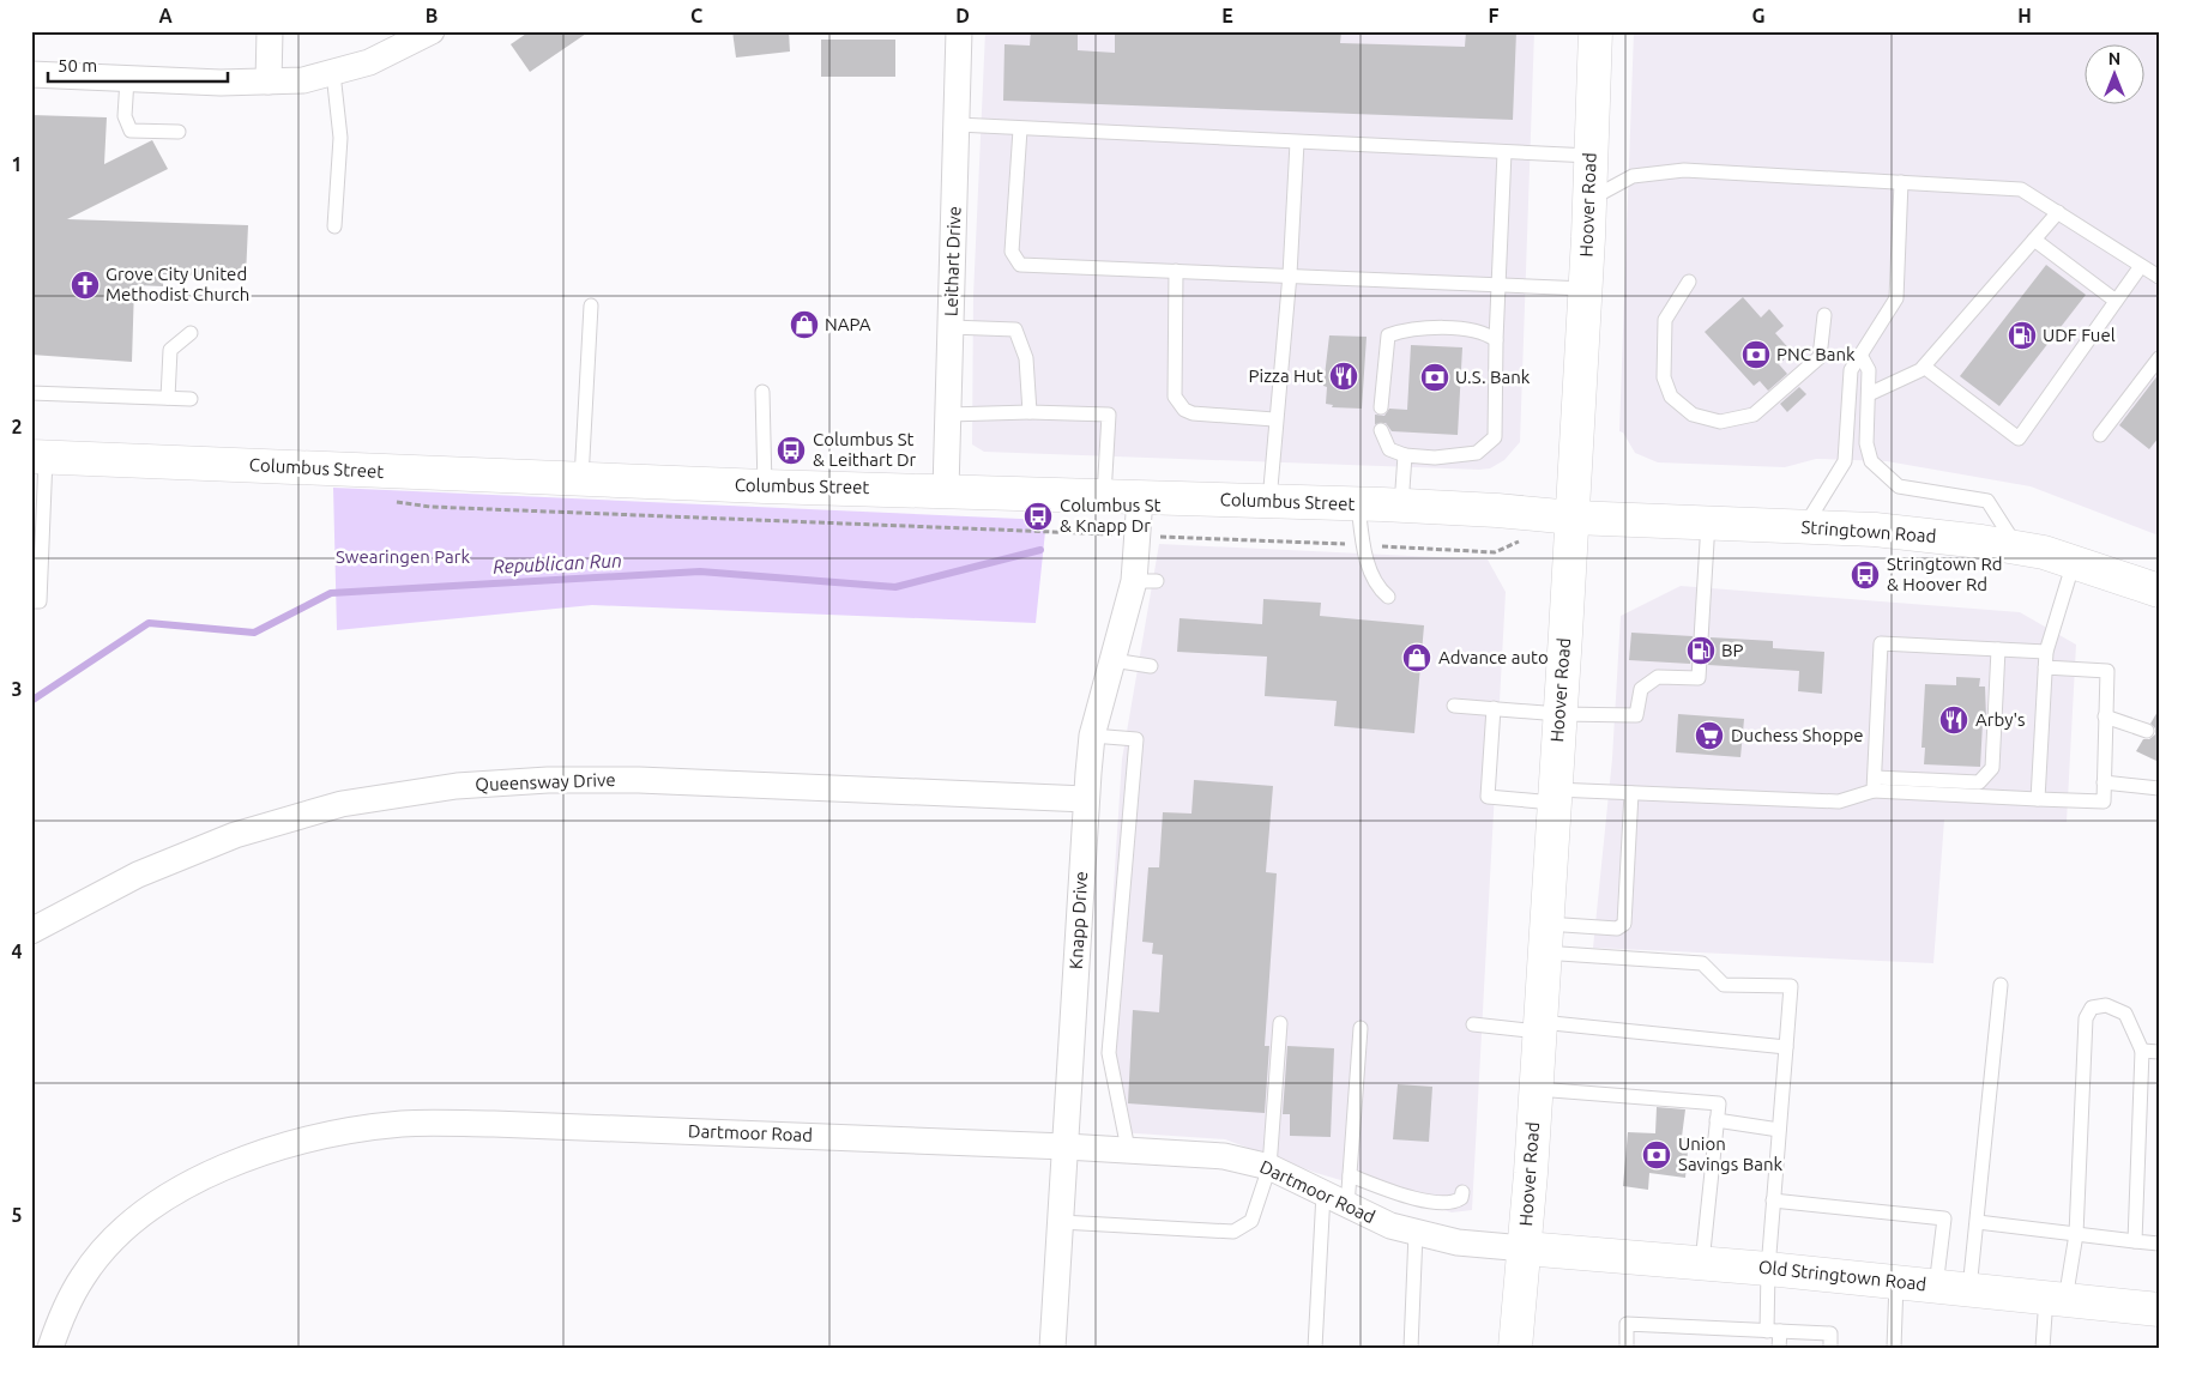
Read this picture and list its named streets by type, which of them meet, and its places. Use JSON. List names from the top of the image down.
{
  "streets": {
    "main road": [
      "Hoover Road",
      "Columbus Street",
      "Stringtown Road",
      "Old Stringtown Road"
    ],
    "street": [
      "Leithart Drive",
      "Queensway Drive",
      "Knapp Drive",
      "Dartmoor Road"
    ]
  },
  "crossings": [
    ["Hoover Road", "Columbus Street"],
    ["Hoover Road", "Stringtown Road"],
    ["Hoover Road", "Dartmoor Road"],
    ["Hoover Road", "Old Stringtown Road"],
    ["Leithart Drive", "Columbus Street"],
    ["Columbus Street", "Stringtown Road"],
    ["Columbus Street", "Knapp Drive"],
    ["Queensway Drive", "Knapp Drive"],
    ["Knapp Drive", "Dartmoor Road"],
    ["Dartmoor Road", "Old Stringtown Road"]
  ],
  "water": ["Republican Run"],
  "parks": ["Swearingen Park"],
  "places": {
    "church": ["Grove City United Methodist Church"],
    "shop": ["NAPA", "Advance auto"],
    "fuel station": ["UDF Fuel", "BP"],
    "bank": ["PNC Bank", "U.S. Bank", "Union Savings Bank"],
    "restaurant": ["Pizza Hut", "Arby's"],
    "bus stop": ["Columbus St & Leithart Dr", "Columbus St & Knapp Dr", "Stringtown Rd & Hoover Rd"],
    "supermarket": ["Duchess Shoppe"]
  },
  "scale_bar": "50 m",
  "north": "top",
  "grid": {
    "columns": [
      "A",
      "B",
      "C",
      "D",
      "E",
      "F",
      "G",
      "H"
    ],
    "rows": [
      "1",
      "2",
      "3",
      "4",
      "5"
    ]
  }
}
